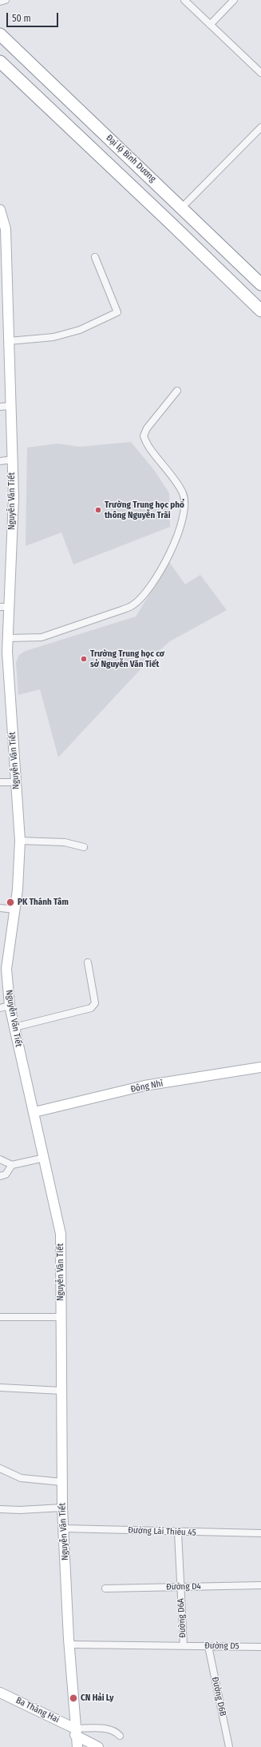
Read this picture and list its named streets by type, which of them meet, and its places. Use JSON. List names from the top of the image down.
{
  "streets": {
    "highway": ["Đại lộ Bình Dương"],
    "street": [
      "Nguyễn Văn Tiết",
      "Đông Nhì",
      "Đường Lái Thiêu 45",
      "Đường D4",
      "Đường D6A",
      "Đường D5",
      "Đường D6B",
      "Ba Tháng Hai"
    ]
  },
  "crossings": [
    ["Nguyễn Văn Tiết", "Đông Nhì"],
    ["Nguyễn Văn Tiết", "Đường Lái Thiêu 45"],
    ["Nguyễn Văn Tiết", "Đường D5"],
    ["Nguyễn Văn Tiết", "Ba Tháng Hai"],
    ["Đường Lái Thiêu 45", "Đường D6A"],
    ["Đường D4", "Đường D6A"],
    ["Đường D6A", "Đường D5"],
    ["Đường D5", "Đường D6B"]
  ],
  "places": [
    "Trường Trung học phổ thông Nguyễn Trãi",
    "Trường Trung học cơ sở Nguyễn Văn Tiết",
    "PK Thánh Tâm",
    "CN Hải Ly"
  ],
  "scale_bar": "50 m"
}
